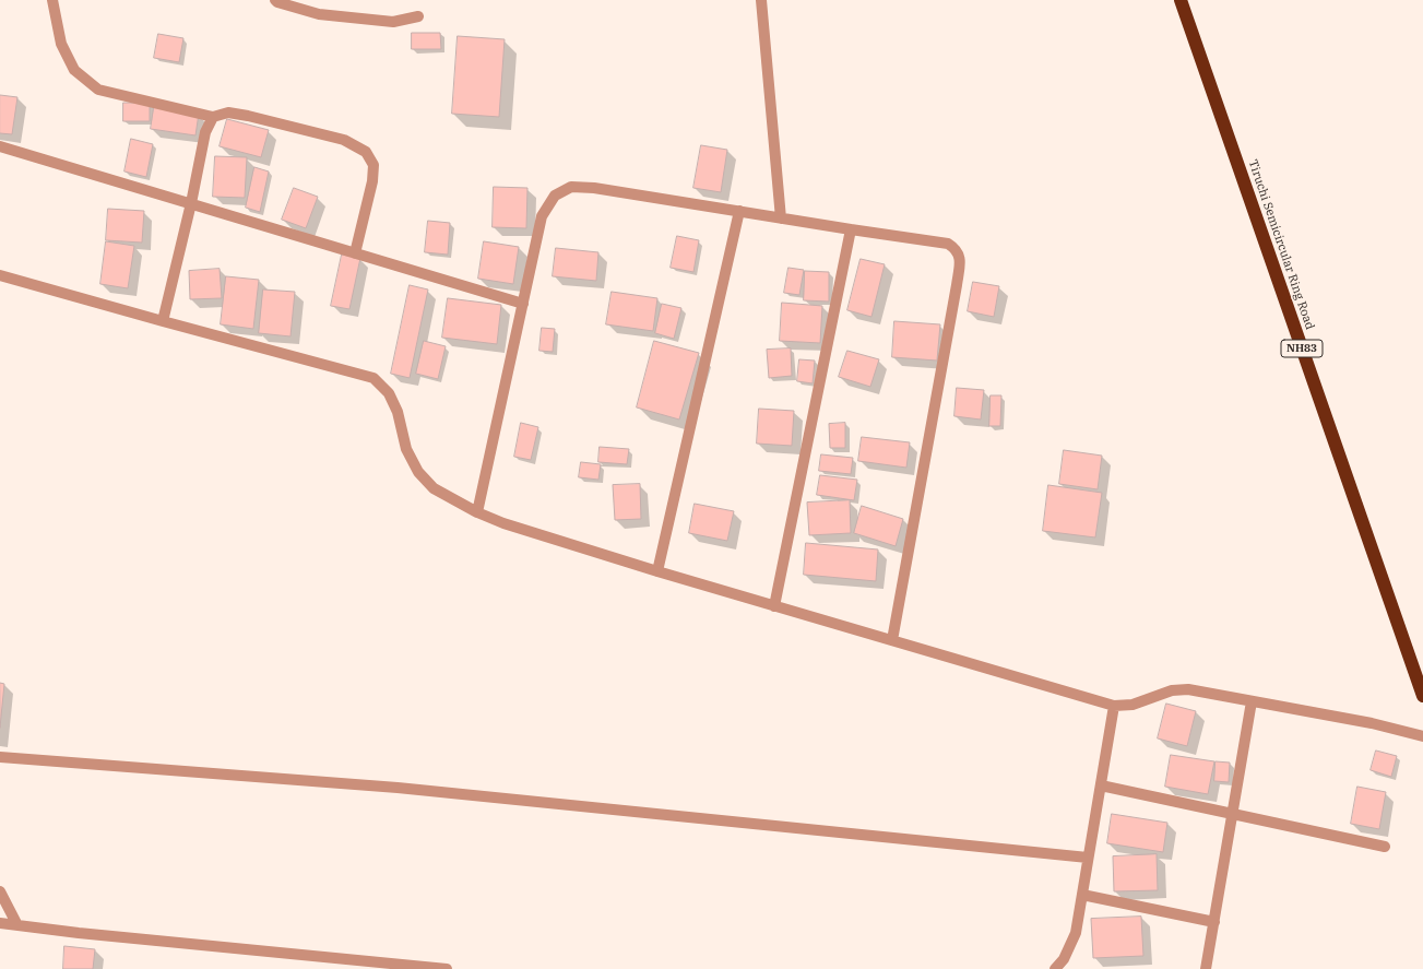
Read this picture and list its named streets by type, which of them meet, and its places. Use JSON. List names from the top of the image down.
{
  "streets": {
    "highway": ["Tiruchi Semicircular Ring Road", "NH83"]
  }
}
